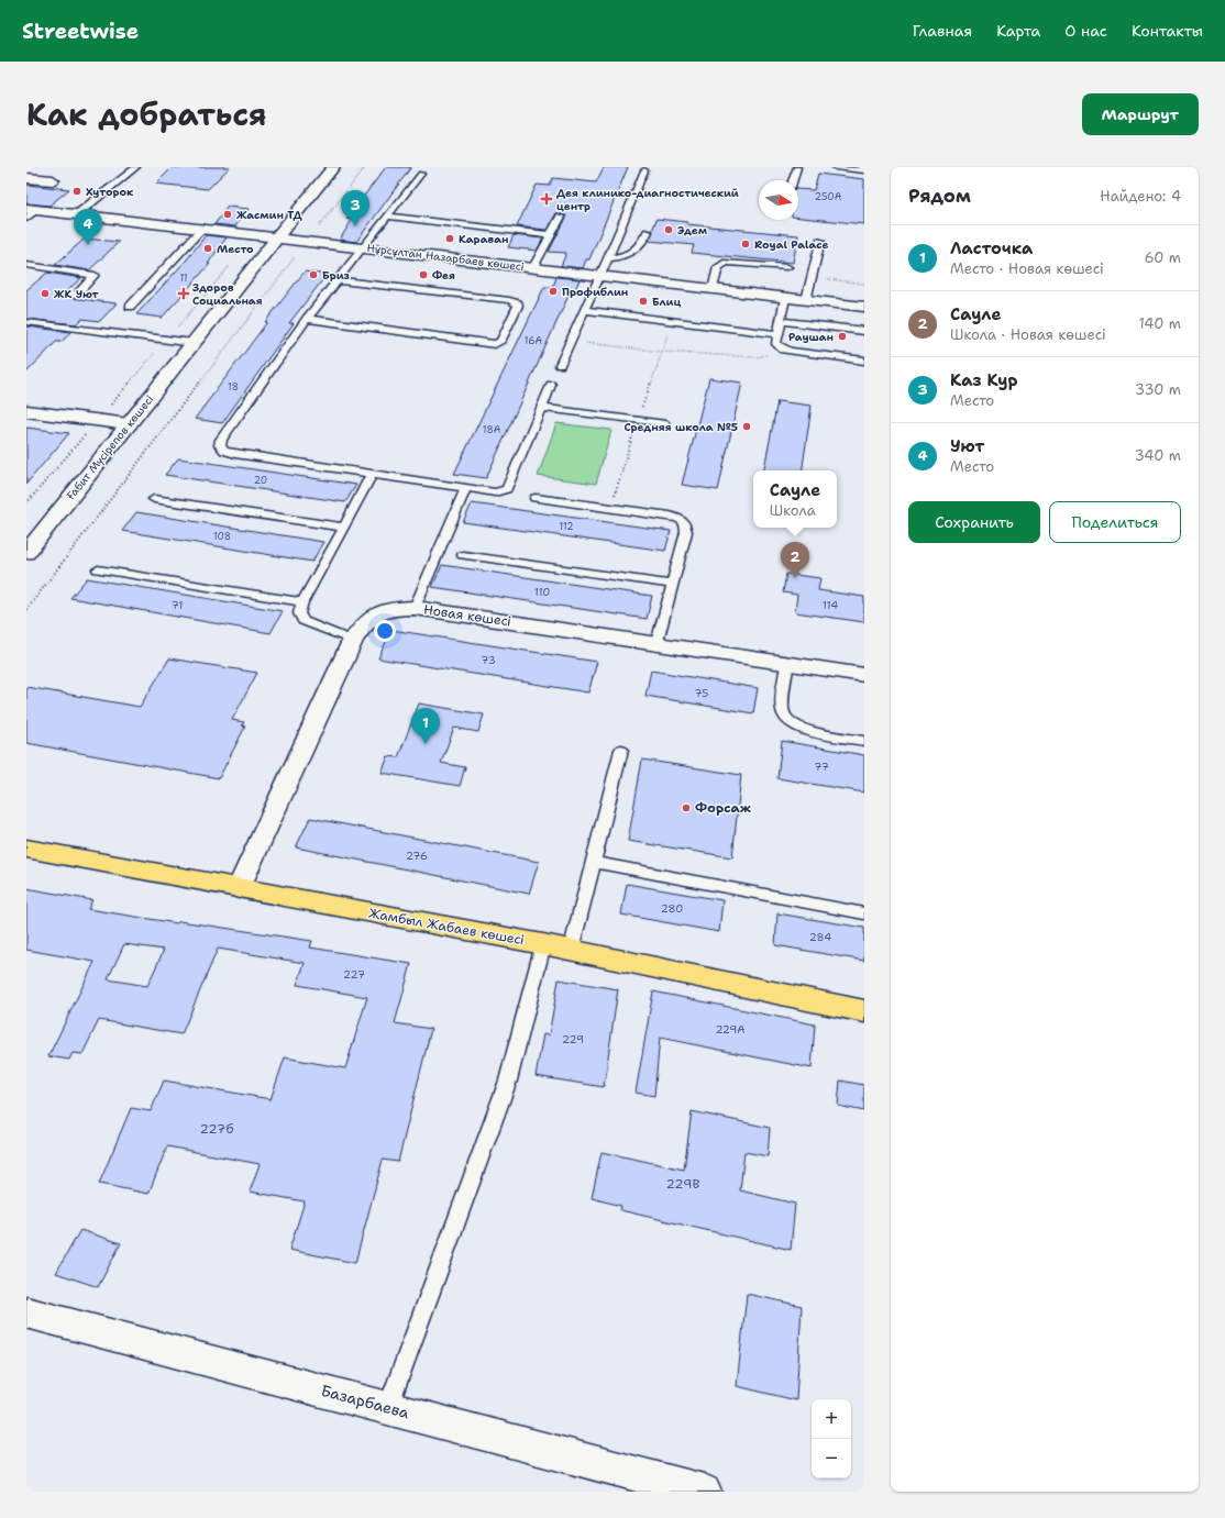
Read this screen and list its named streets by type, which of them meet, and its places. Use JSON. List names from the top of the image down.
{
  "streets": {
    "main road": [
      "Нұрсұлтан Назарбаев көшесі",
      "Ғабит Мүсірепов көшесі",
      "Новая көшесі",
      "Жамбыл Жабаев көшесі",
      "Базарбаева"
    ]
  },
  "crossings": [
    ["Нұрсұлтан Назарбаев көшесі", "Ғабит Мүсірепов көшесі"],
    ["Новая көшесі", "Жамбыл Жабаев көшесі"]
  ],
  "places": {
    "other": [
      "Хуторок",
      "Жасмин ТД",
      "Эдем",
      "Караван",
      "Royal Palace",
      "Место",
      "Бриз",
      "Фея",
      "Профиблин",
      "ЖК Уют",
      "Блиц",
      "Раушан",
      "Средняя школа №5",
      "Форсаж"
    ],
    "health": ["Дея клинико-диагностический центр", "Здоров Социальная"]
  },
  "house_numbers": [
    "250А",
    "11",
    "16А",
    "18",
    "18А",
    "20",
    "112",
    "108",
    "110",
    "71",
    "114",
    "73",
    "75",
    "77",
    "276",
    "280",
    "284",
    "227",
    "229А",
    "229",
    "227б",
    "229В"
  ],
  "north": "right",
  "page": {
    "header": "Streetwise",
    "nav": [
      "Главная",
      "Карта",
      "О нас",
      "Контакты"
    ],
    "title": "Как добраться",
    "buttons": [
      "Маршрут",
      ["Сохранить", "Поделиться"]
    ],
    "heading": ["Рядом", "Найдено: 4"],
    "pins": [
      "3",
      "4",
      "2",
      "1"
    ],
    "list": [
      {
        "mark": "1",
        "name": "Ласточка",
        "note": "Место · Новая көшесі",
        "value": "60 m"
      },
      {
        "mark": "2",
        "name": "Сауле",
        "note": "Школа · Новая көшесі",
        "value": "140 m"
      },
      {
        "mark": "3",
        "name": "Каз Кур",
        "note": "Место",
        "value": "330 m"
      },
      {
        "mark": "4",
        "name": "Уют",
        "note": "Место",
        "value": "340 m"
      }
    ],
    "popup": ["Сауле", "Школа"],
    "map_buttons": ["+", "−"]
  }
}
